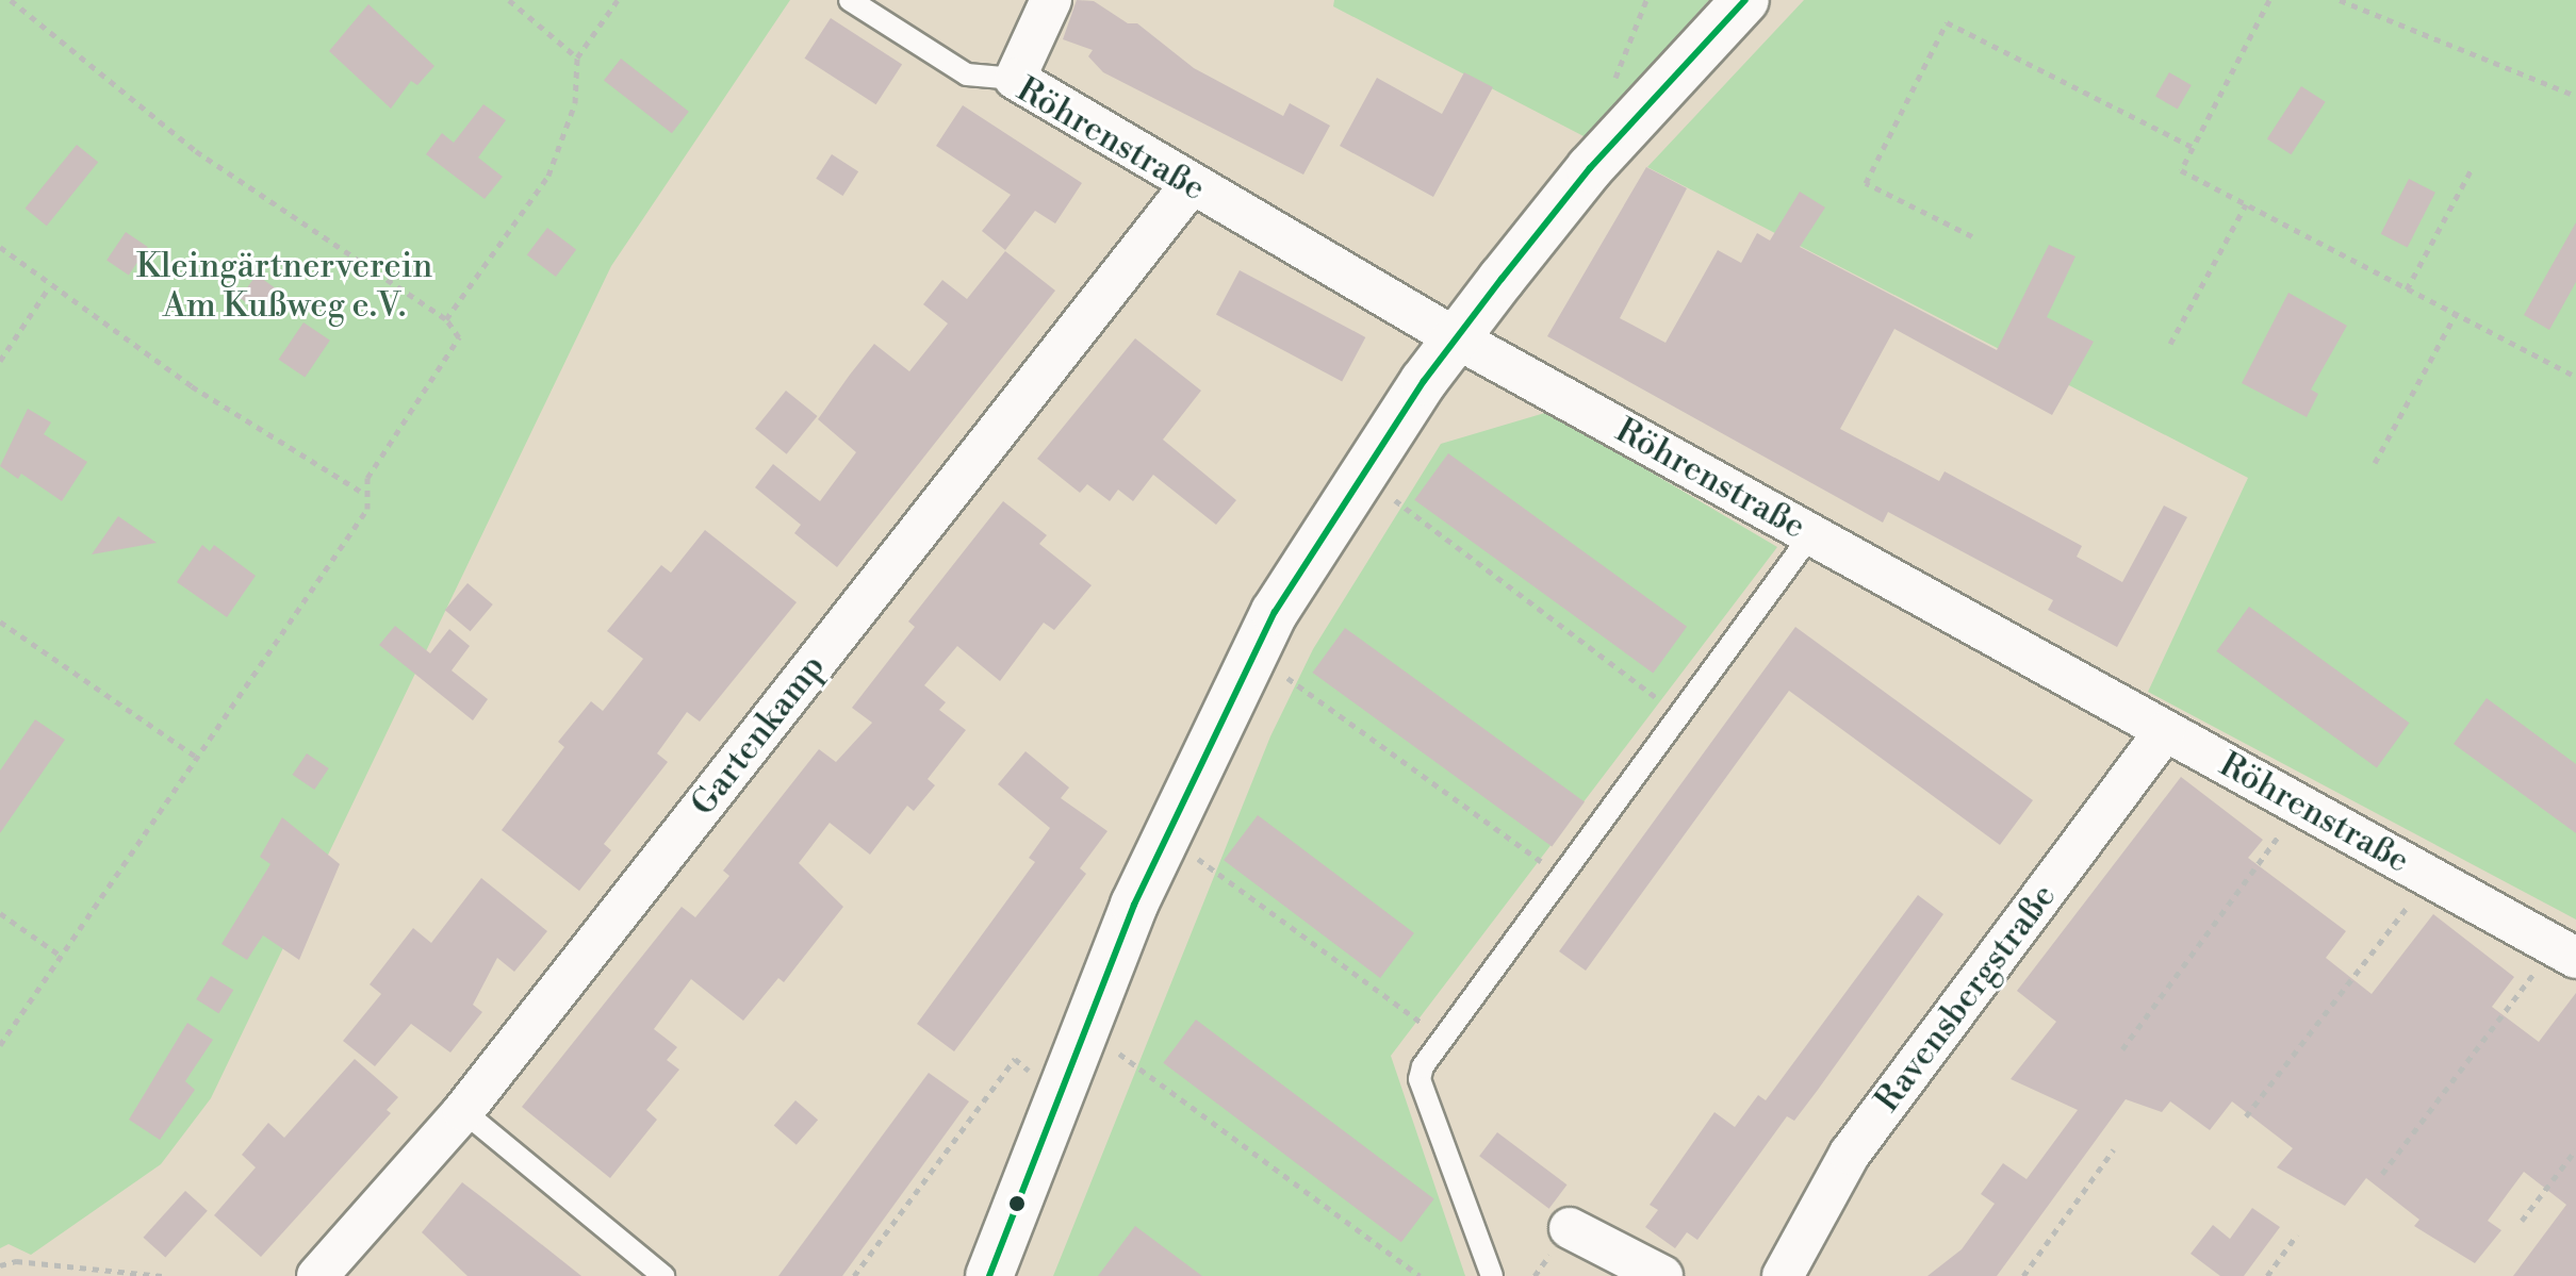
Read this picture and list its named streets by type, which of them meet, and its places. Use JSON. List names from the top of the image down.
{
  "streets": {
    "street": ["Röhrenstraße", "Gartenkamp", "Ravensbergstraße"]
  },
  "crossings": [
    ["Röhrenstraße", "Gartenkamp"],
    ["Röhrenstraße", "Ravensbergstraße"]
  ],
  "parks": ["Kleingärtnerverein Am Kußweg e.V."]
}
